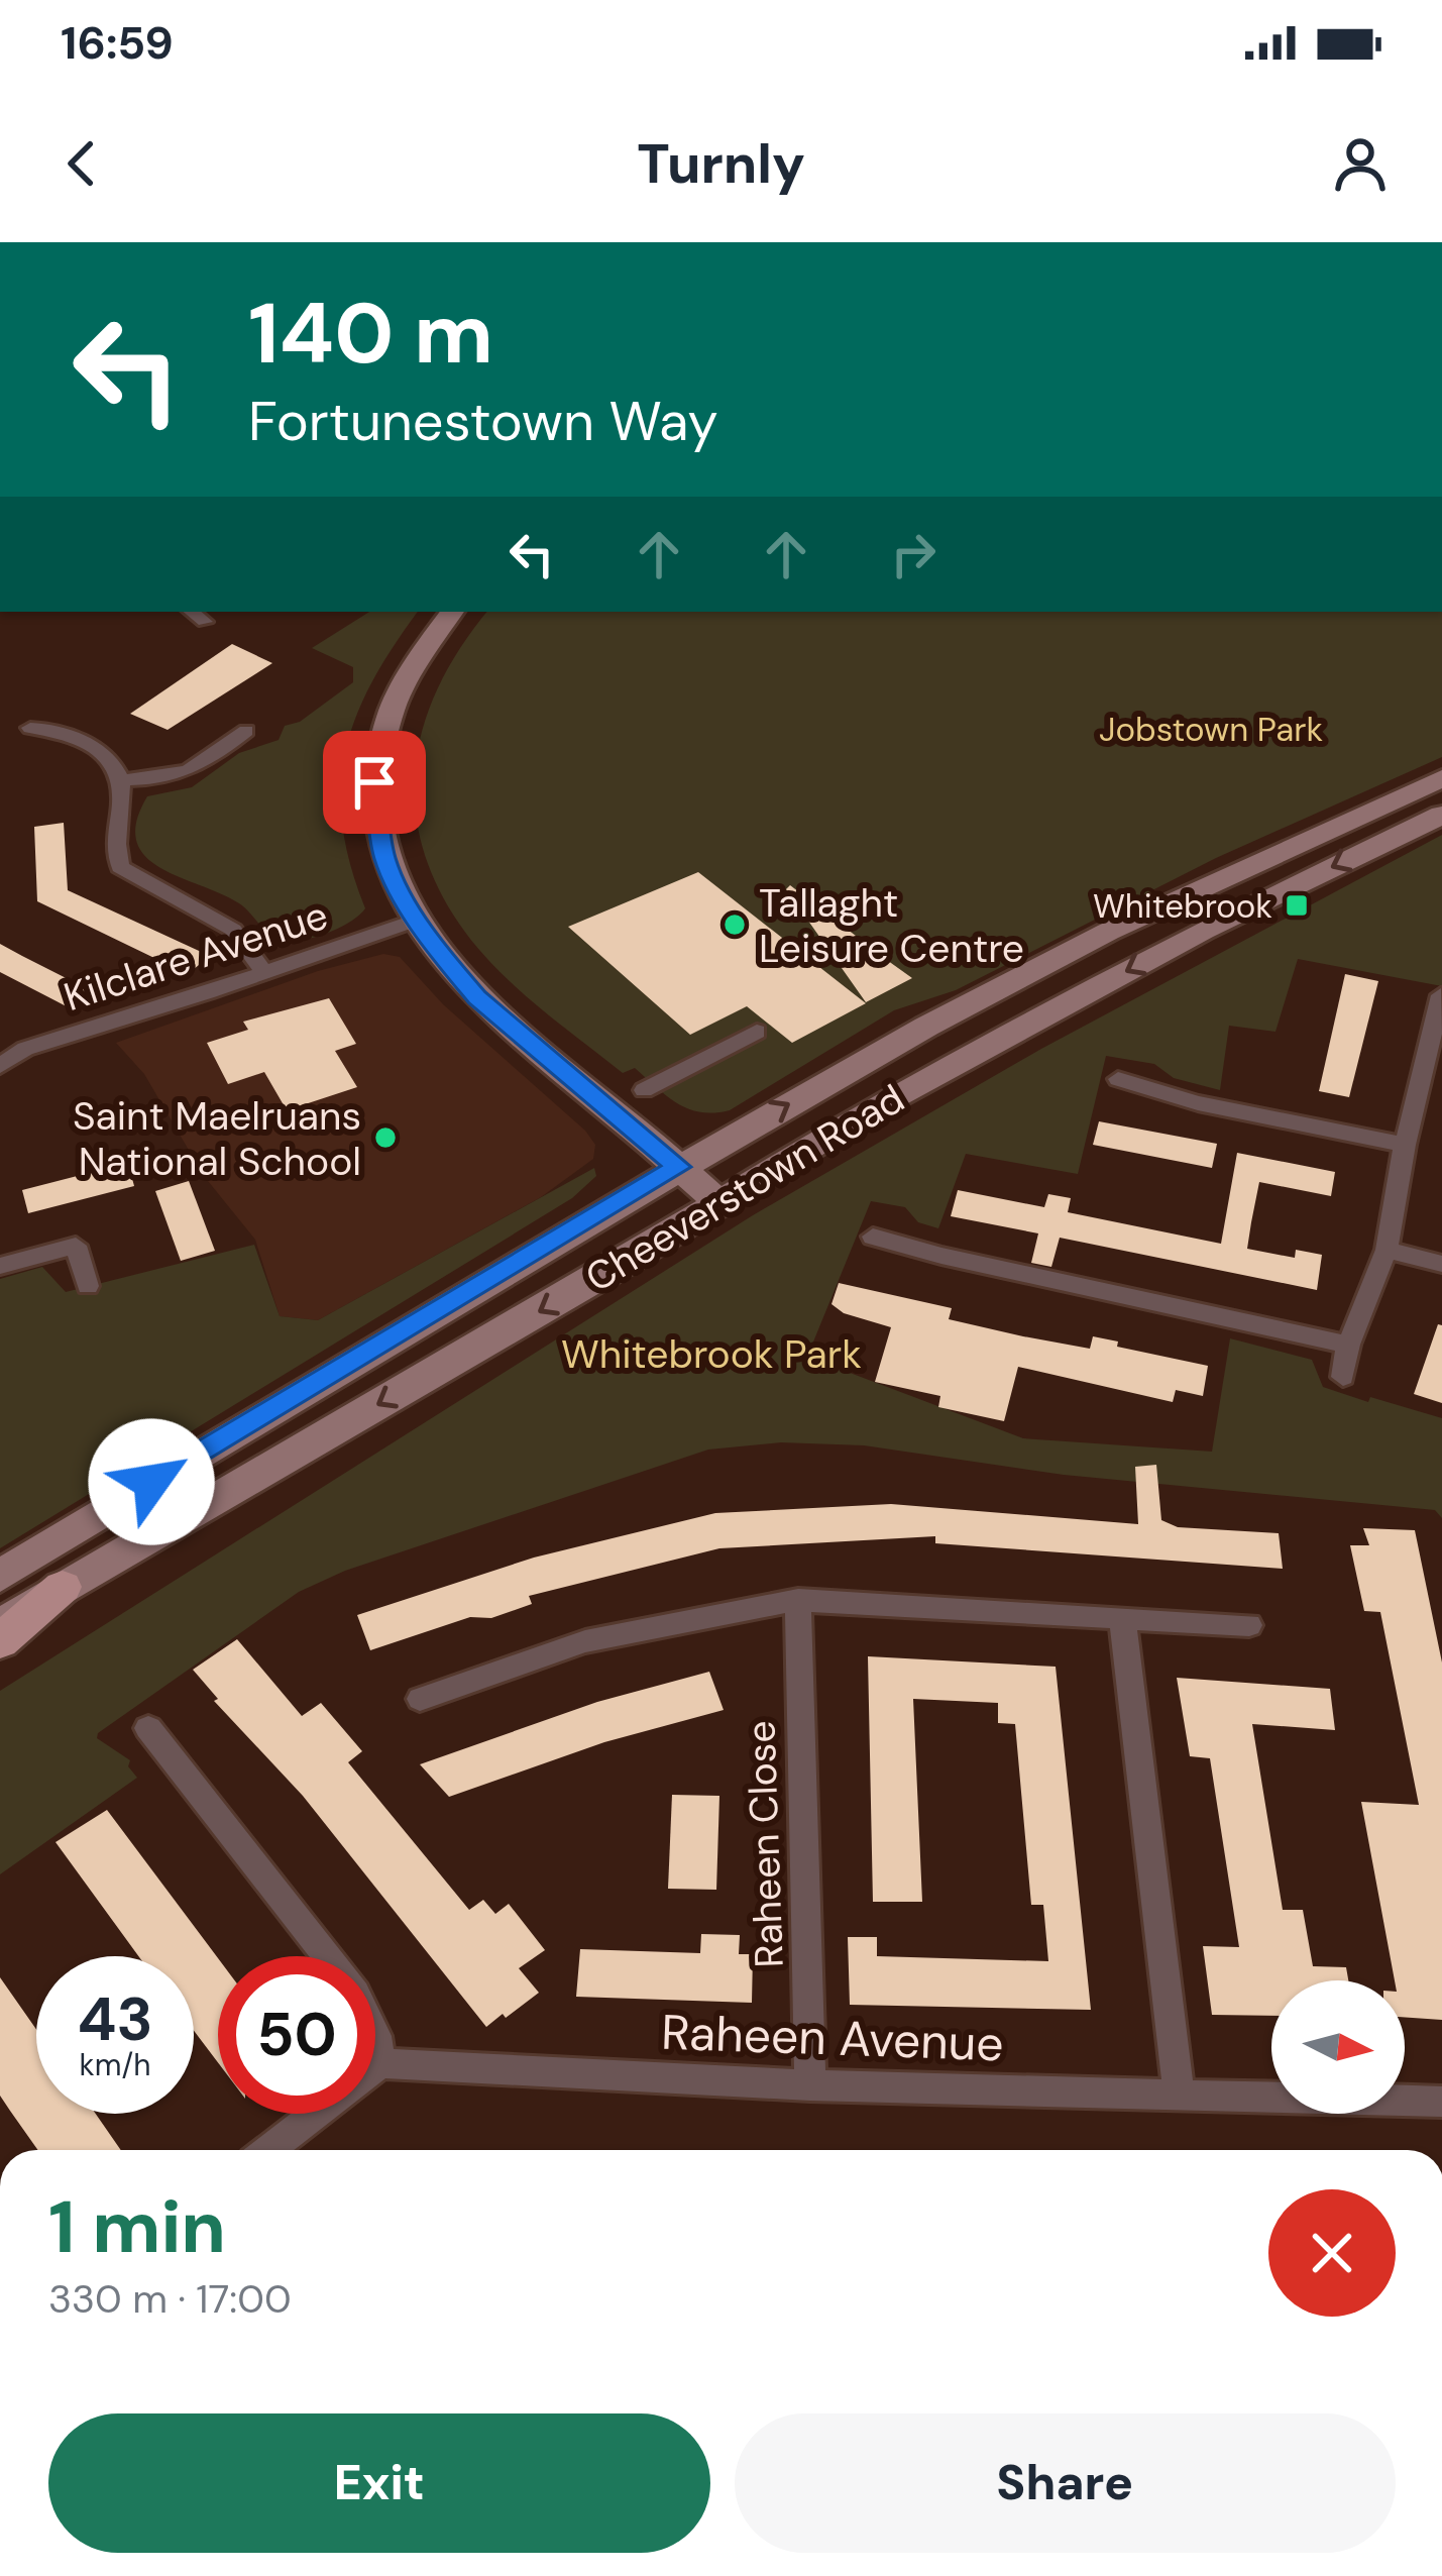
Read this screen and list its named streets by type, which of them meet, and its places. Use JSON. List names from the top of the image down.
{
  "streets": {
    "main road": ["Cheeverstown Road"],
    "street": ["Kilclare Avenue", "Raheen Close", "Raheen Avenue"]
  },
  "crossings": [
    ["Raheen Close", "Raheen Avenue"]
  ],
  "parks": ["Jobstown Park", "Whitebrook Park"],
  "places": {
    "transit": ["Whitebrook"],
    "other": ["Tallaght Leisure Centre", "Saint Maelruans National School"]
  },
  "north": "right",
  "page": {
    "status": "16:59",
    "header": "Turnly",
    "turn": ["140 m", "Fortunestown Way"],
    "speed": "43 km/h",
    "limit": "50",
    "heading": ["1 min", "330 m · 17:00"],
    "buttons": ["Exit", "Share"]
  }
}
